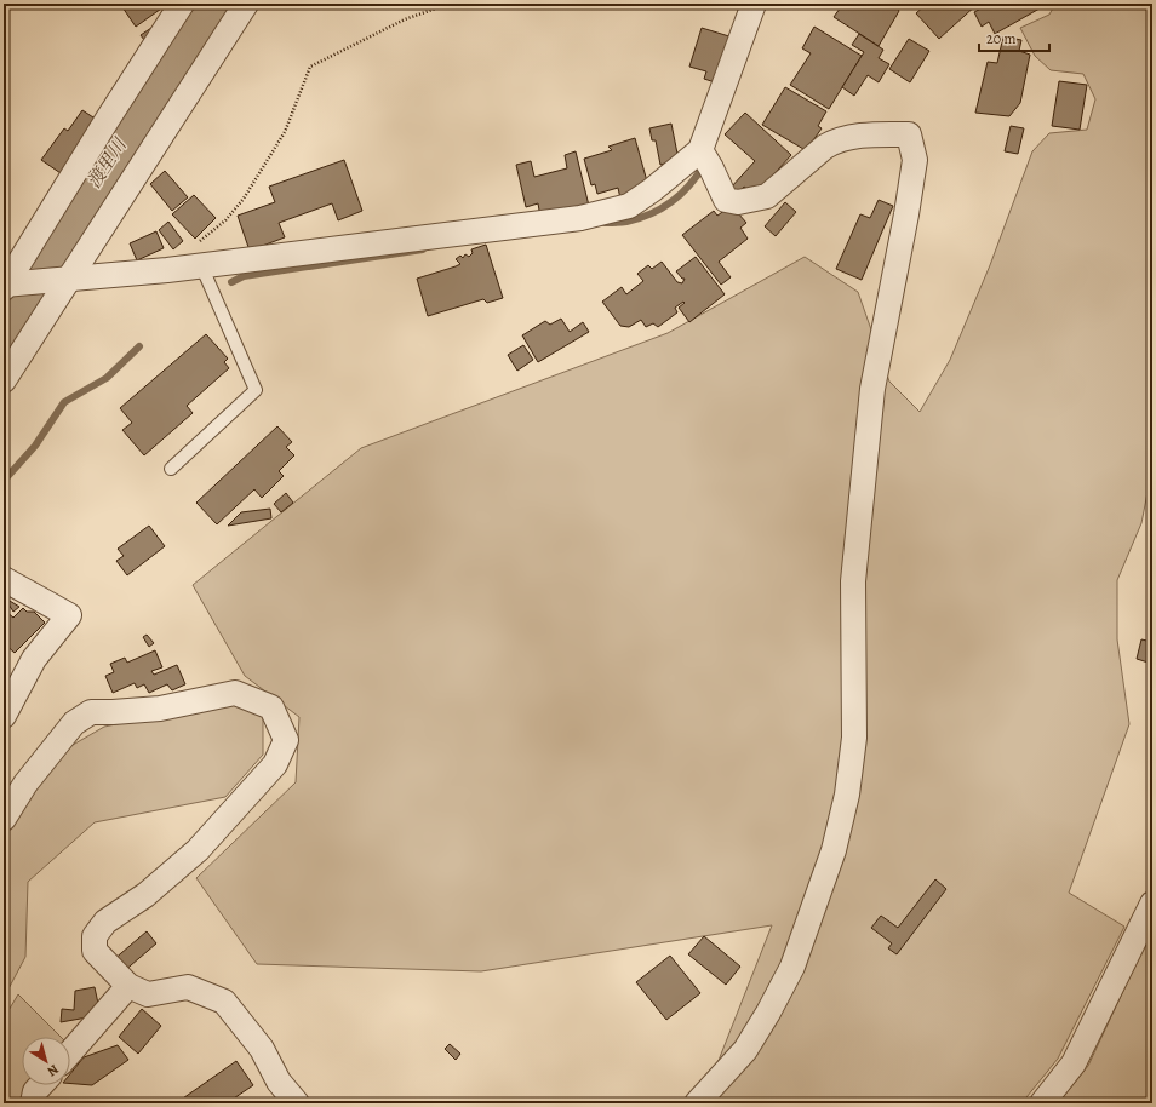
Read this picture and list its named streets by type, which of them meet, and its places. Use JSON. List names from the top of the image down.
{
  "water": ["渡里川"],
  "scale_bar": "20 m",
  "north": "bottom right"
}
